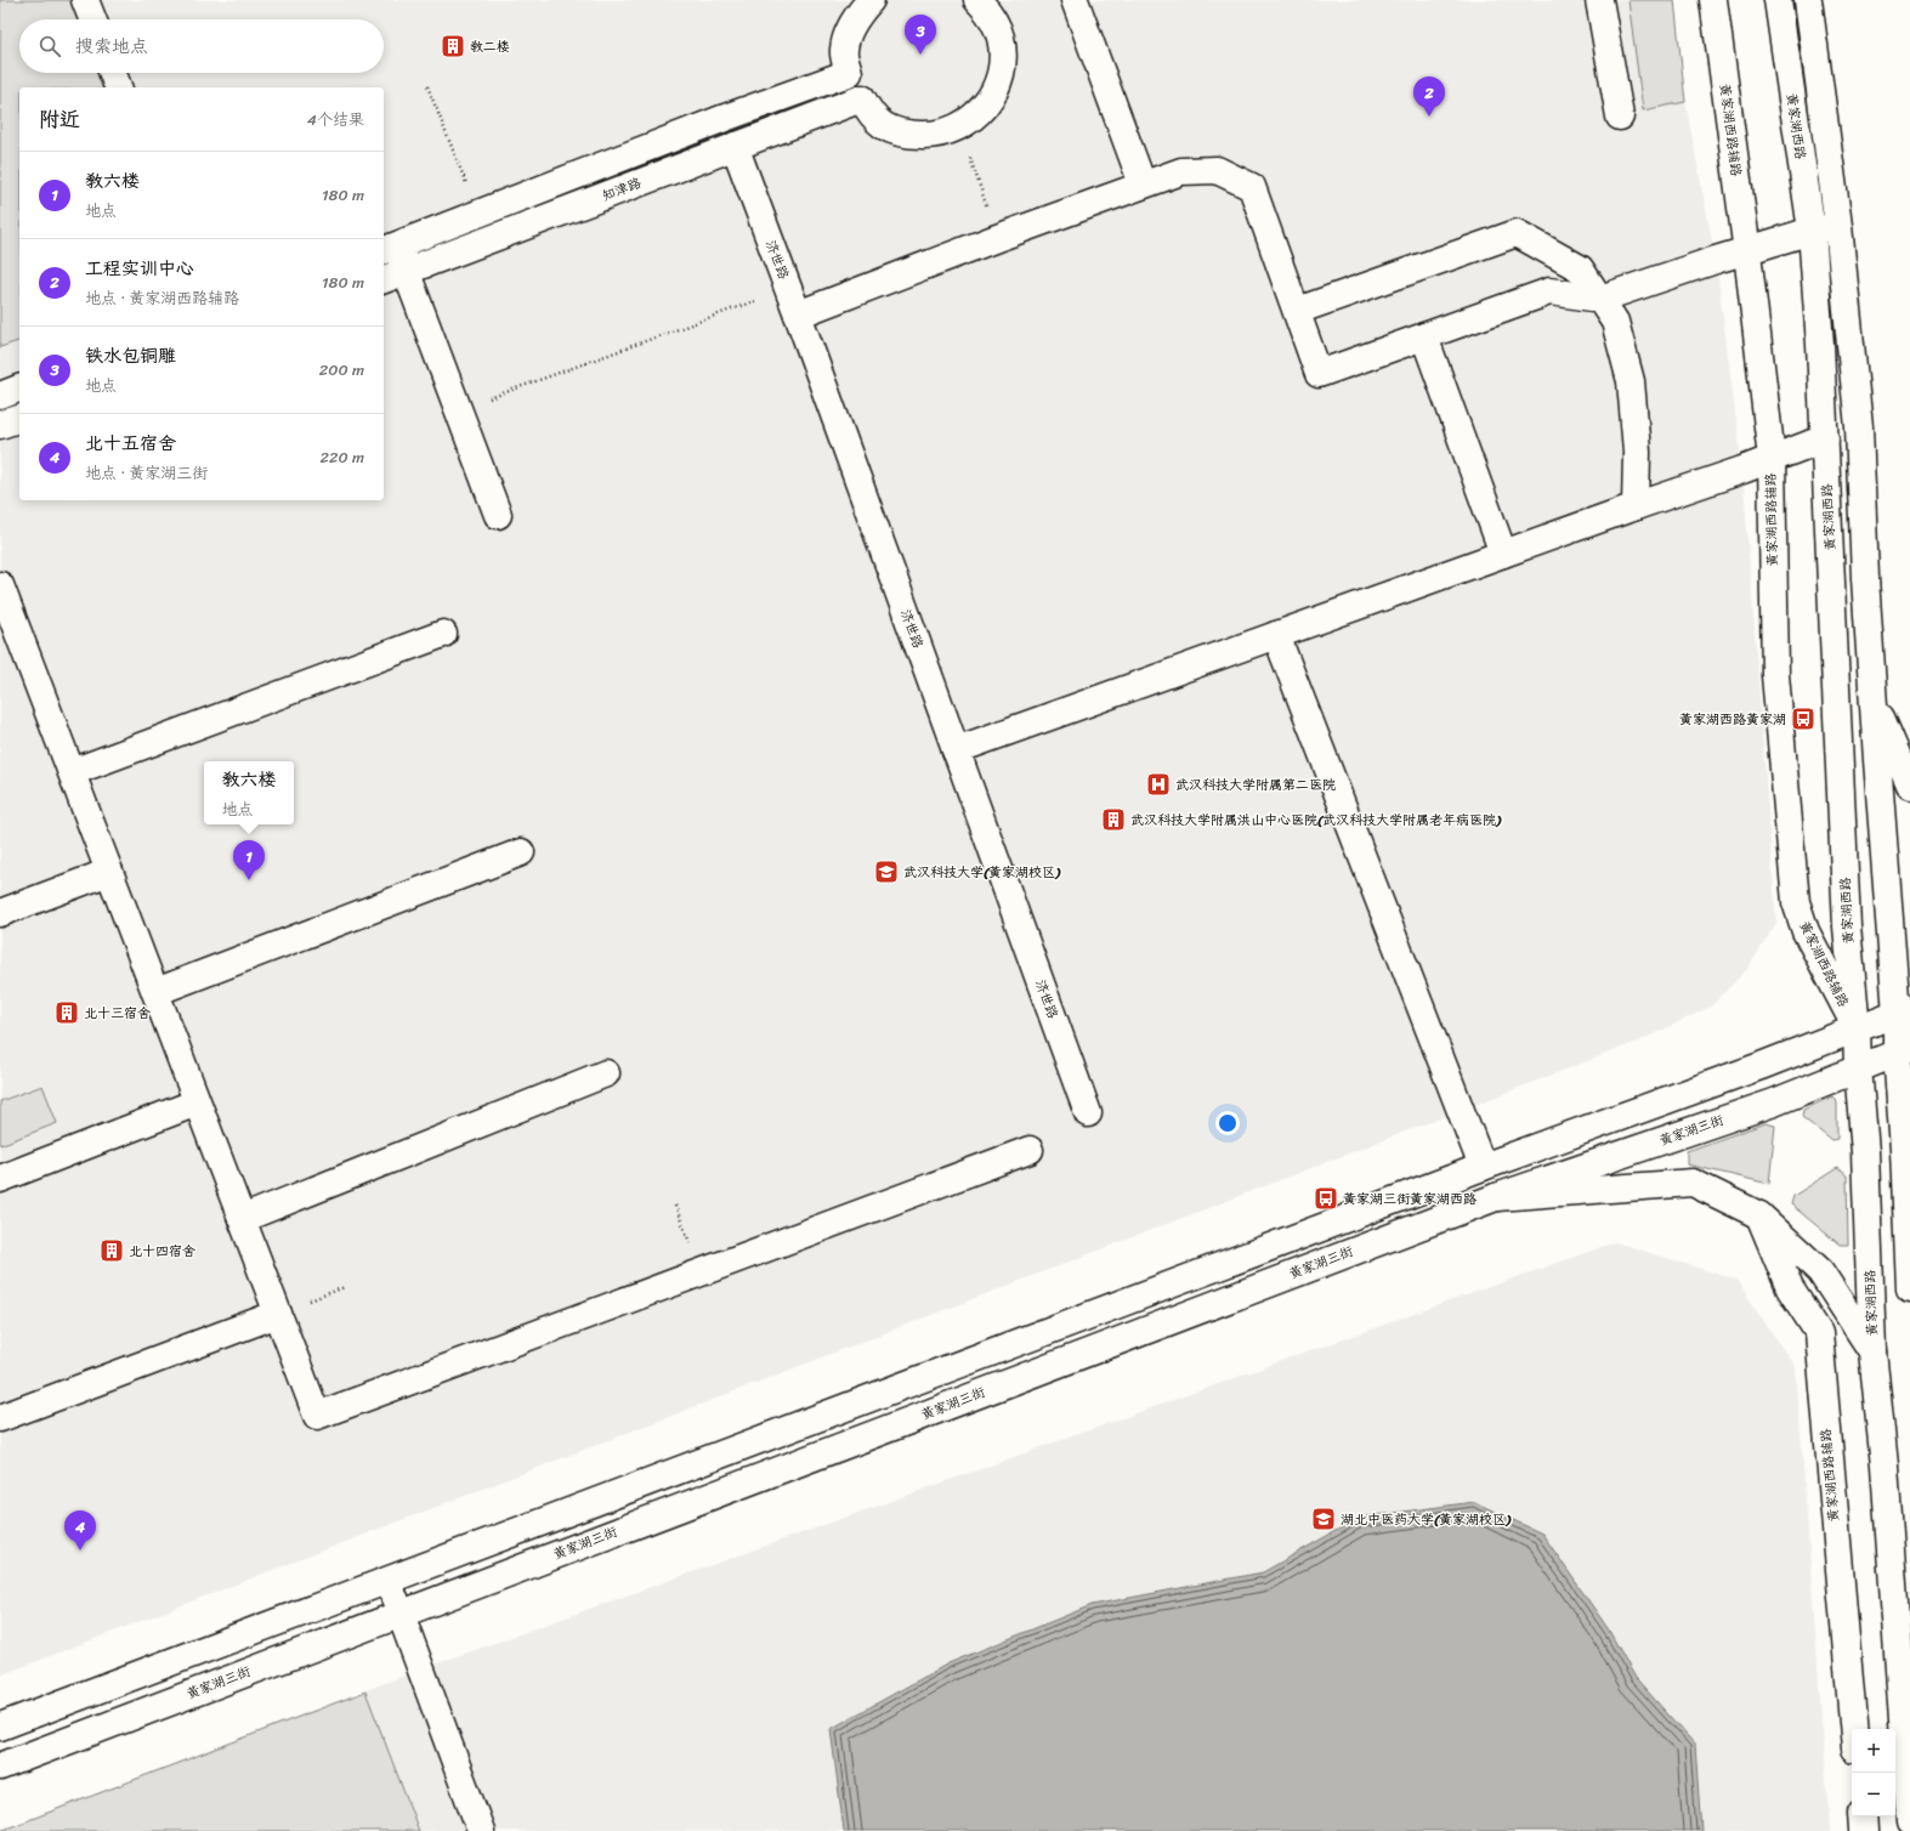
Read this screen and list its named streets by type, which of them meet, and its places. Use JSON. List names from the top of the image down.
{
  "streets": {
    "street": [
      "黄家湖西路",
      "黄家湖西路辅路",
      "知津路",
      "济世路",
      "黄家湖三街"
    ]
  },
  "crossings": [
    ["黄家湖西路", "黄家湖西路辅路"],
    ["黄家湖西路", "黄家湖三街"],
    ["知津路", "济世路"]
  ],
  "places": {
    "building": [
      "教二楼",
      "武汉科技大学附属洪山中心医院(武汉科技大学附属老年病医院)",
      "北十三宿舍",
      "北十四宿舍"
    ],
    "bus stop": ["黄家湖西路黄家湖", "黄家湖三街黄家湖西路"],
    "hospital": ["武汉科技大学附属第二医院"],
    "school or university": ["武汉科技大学(黄家湖校区)", "湖北中医药大学(黄家湖校区)"]
  },
  "page": {
    "pins": [
      "3",
      "2",
      "1",
      "4"
    ],
    "search": "搜索地点",
    "heading": ["附近", "4个结果"],
    "list": [
      {
        "mark": "1",
        "name": "教六楼",
        "note": "地点",
        "value": "180 m"
      },
      {
        "mark": "2",
        "name": "工程实训中心",
        "note": "地点 · 黄家湖西路辅路",
        "value": "180 m"
      },
      {
        "mark": "3",
        "name": "铁水包铜雕",
        "note": "地点",
        "value": "200 m"
      },
      {
        "mark": "4",
        "name": "北十五宿舍",
        "note": "地点 · 黄家湖三街",
        "value": "220 m"
      }
    ],
    "popup": ["教六楼", "地点"],
    "map_buttons": ["+", "−"]
  }
}
